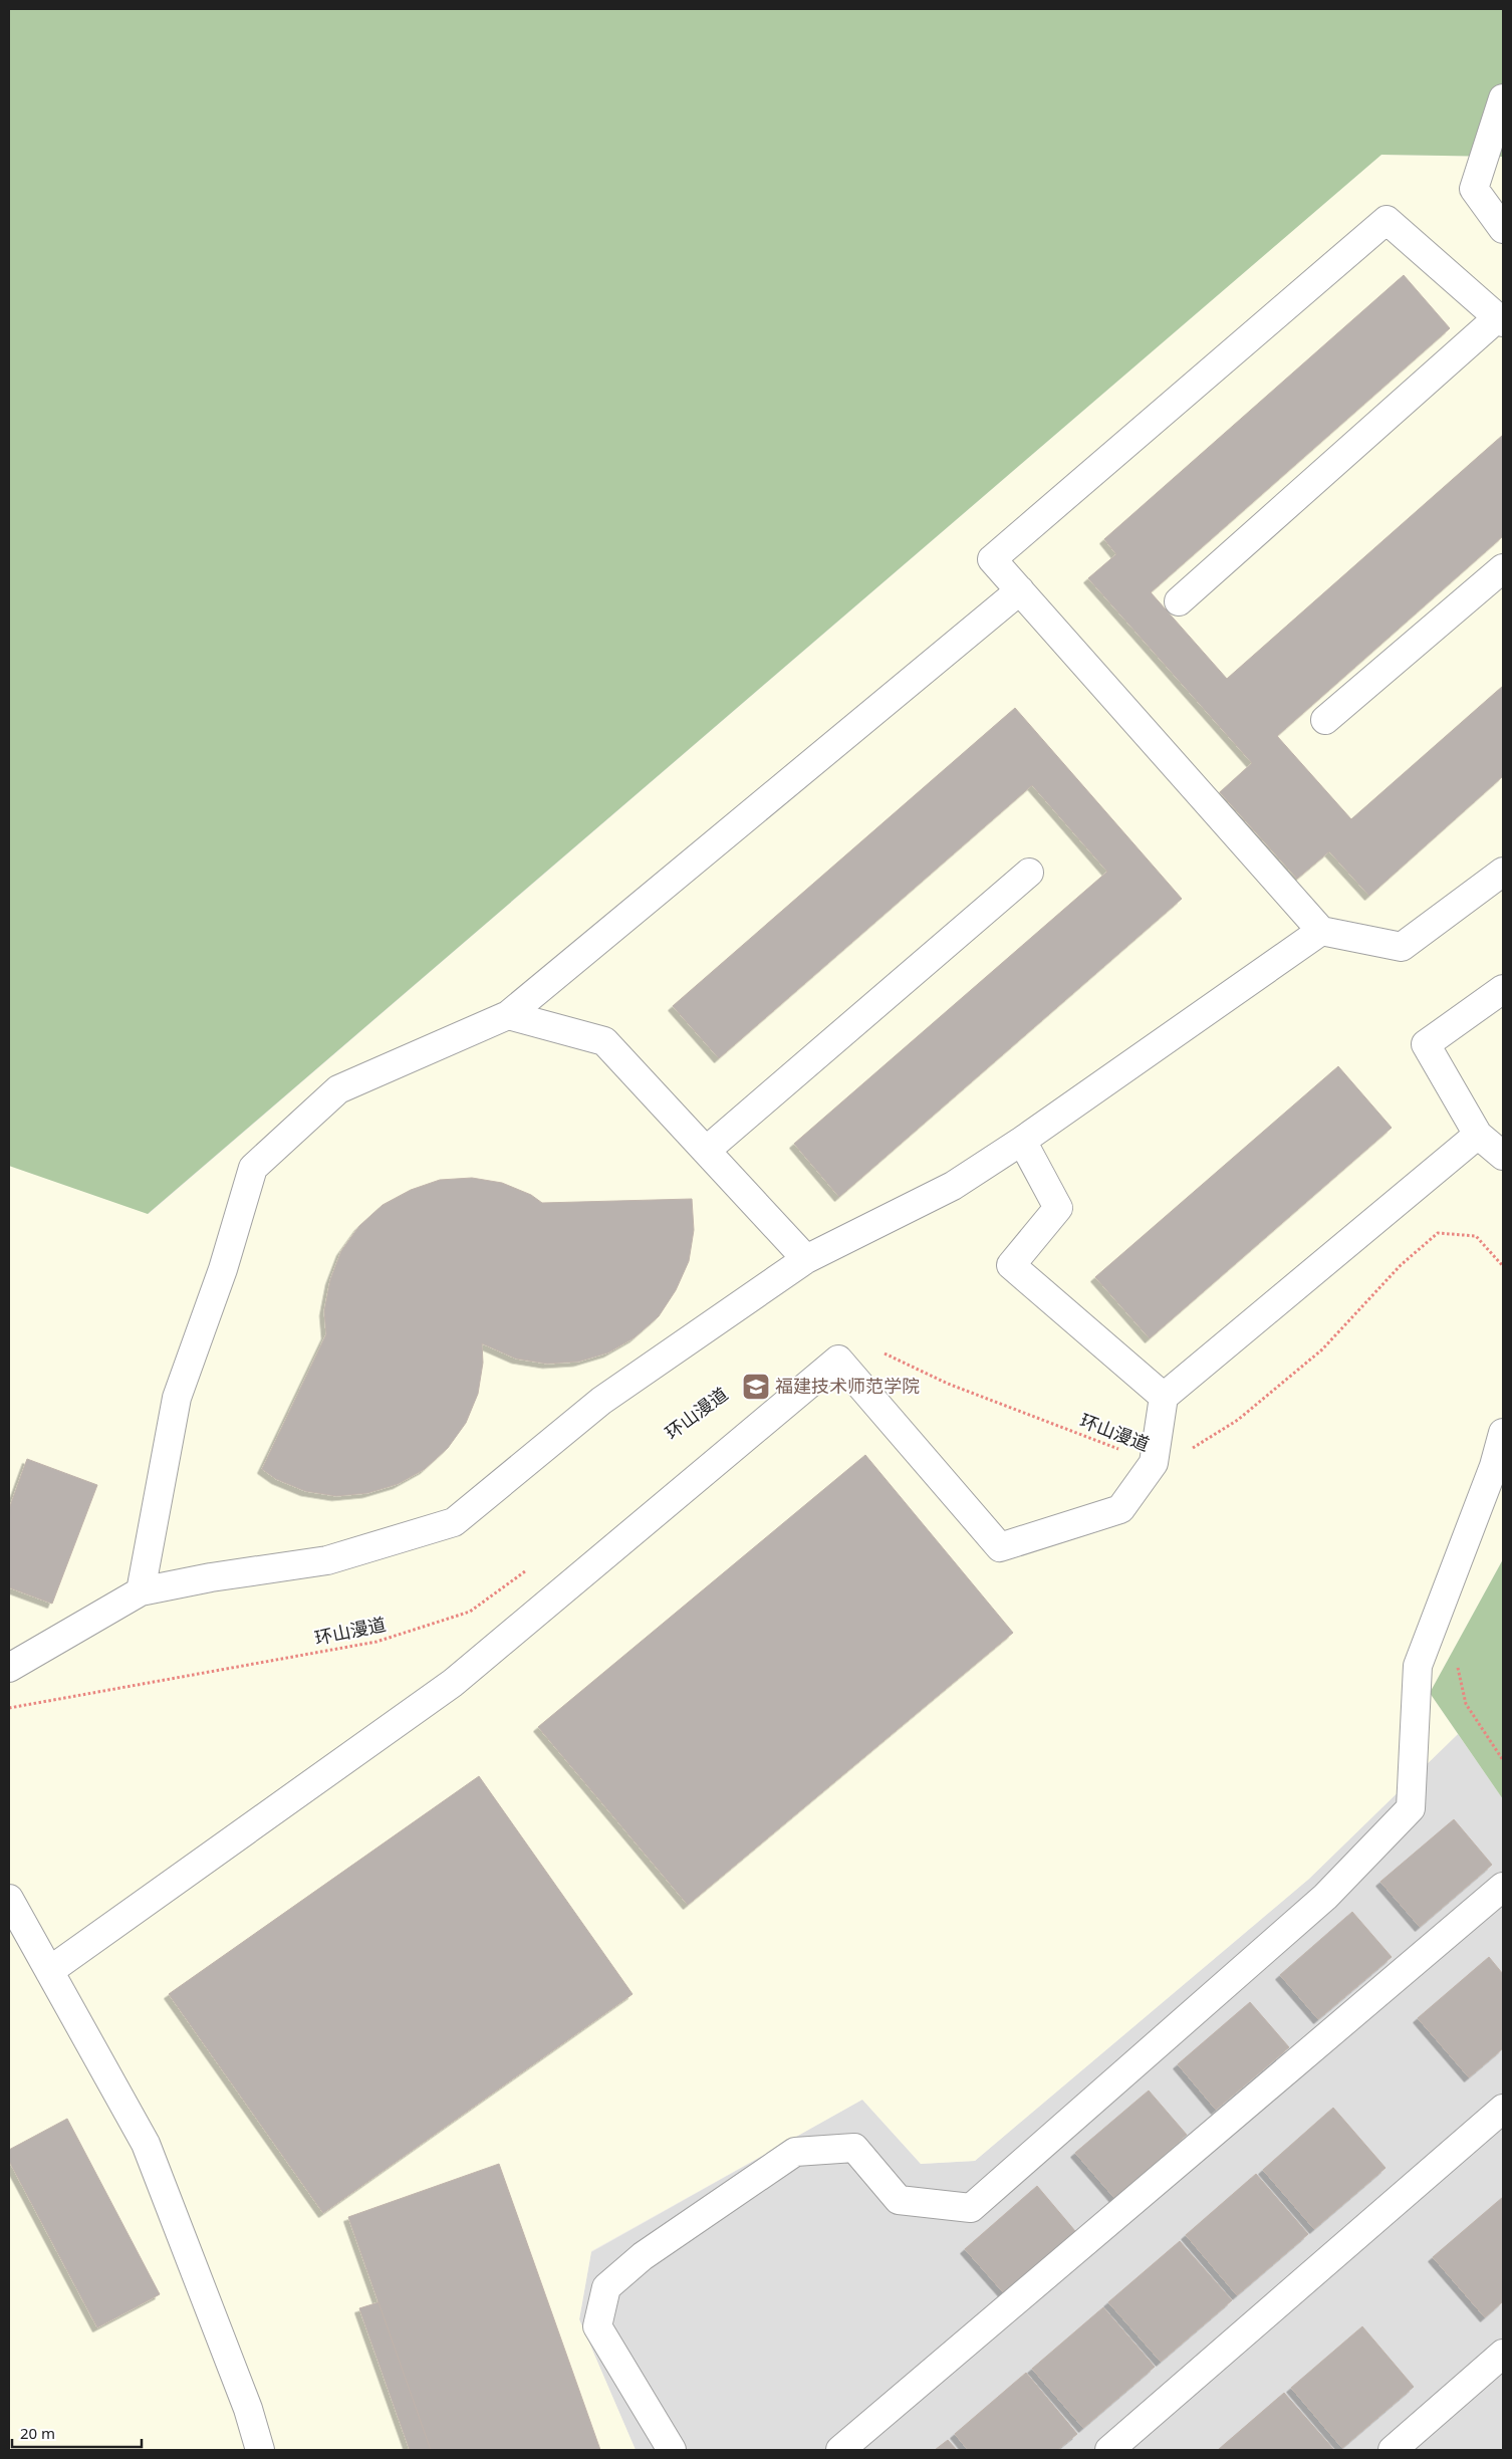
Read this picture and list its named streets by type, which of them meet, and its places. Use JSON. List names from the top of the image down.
{
  "streets": {
    "path": ["环山漫道"]
  },
  "places": {
    "school or university": ["福建技术师范学院"]
  },
  "scale_bar": "20 m"
}
